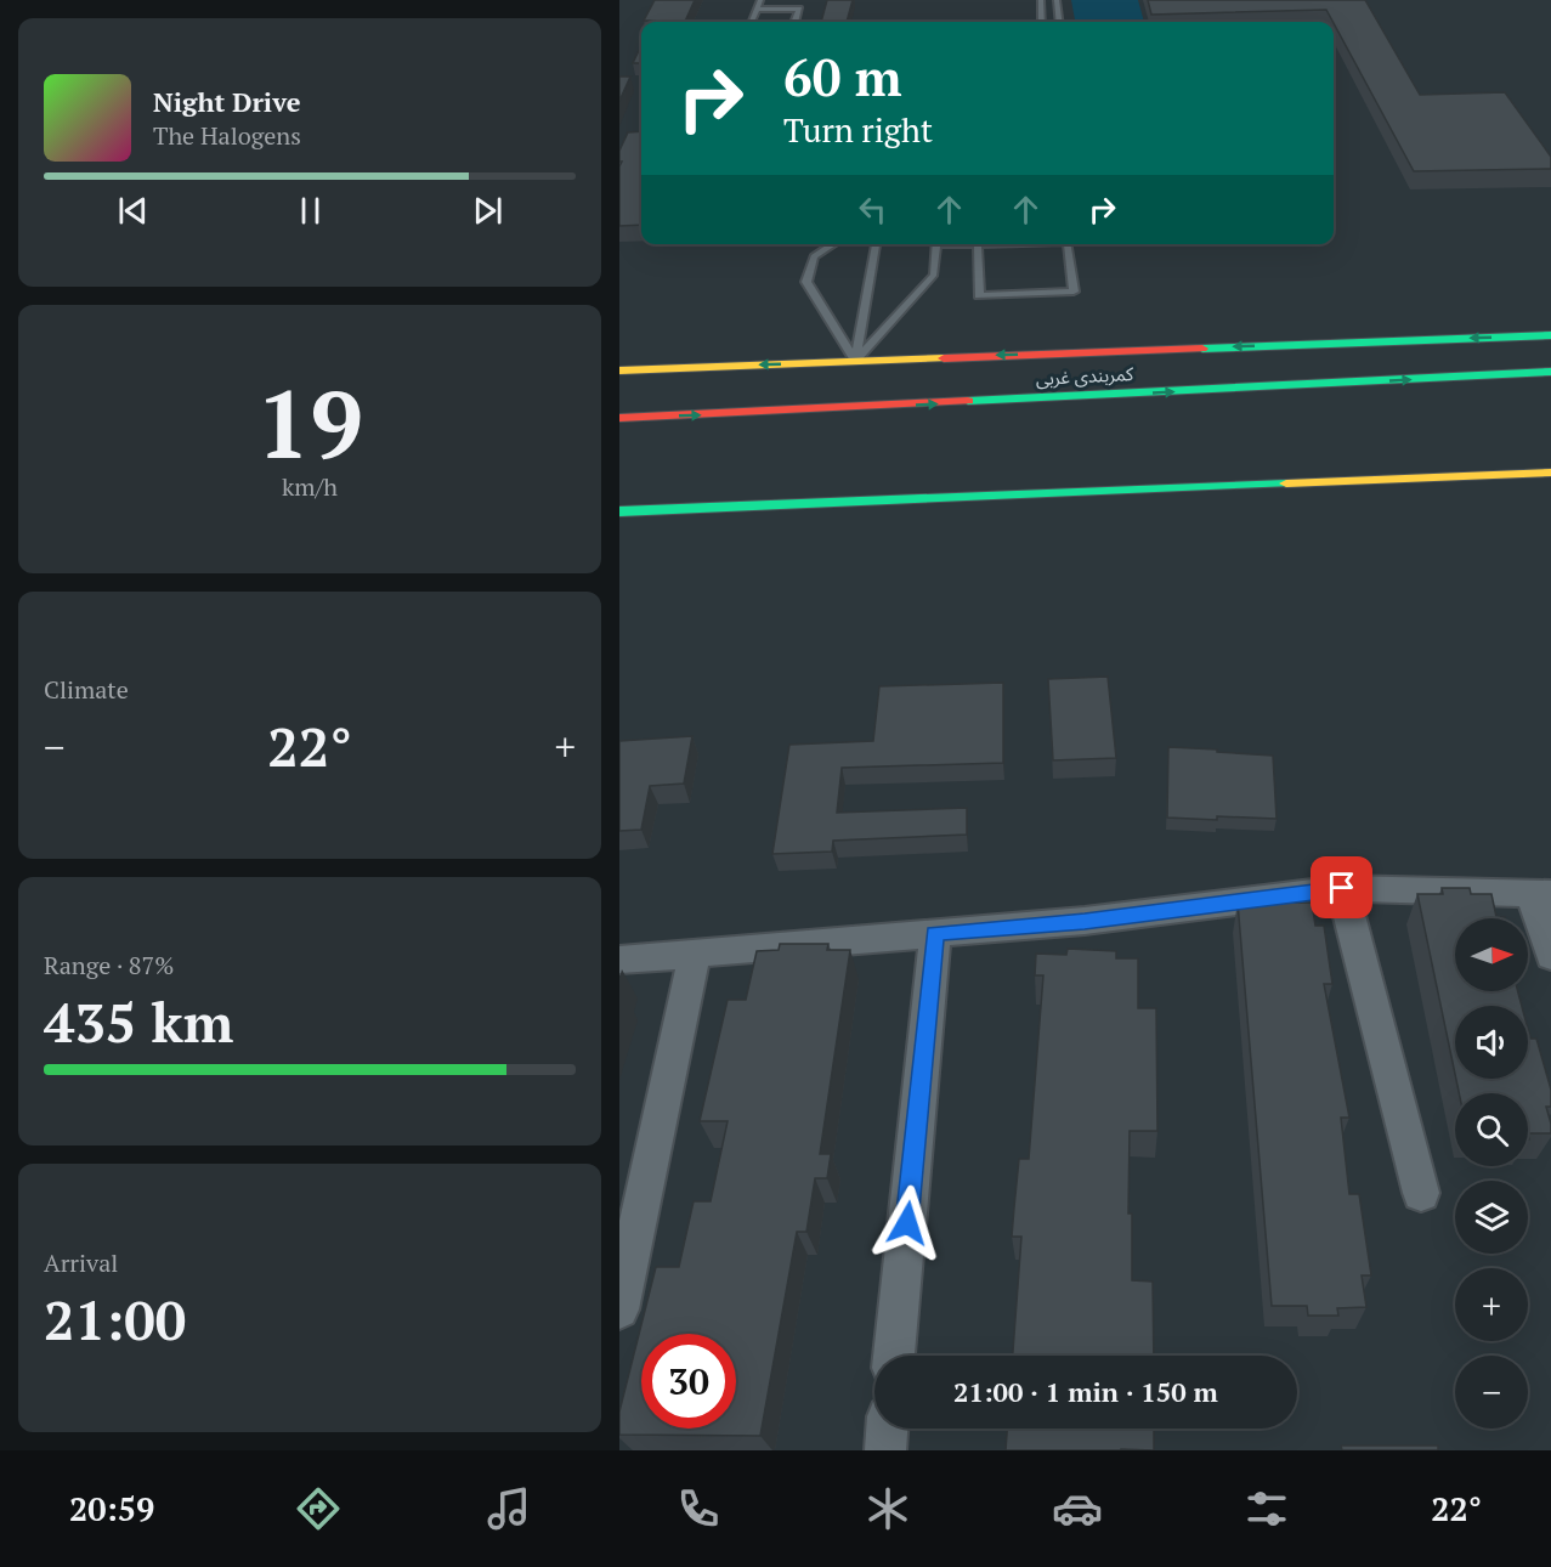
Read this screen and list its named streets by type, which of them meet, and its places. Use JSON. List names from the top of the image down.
{
  "streets": {
    "main road": ["کمربندی غربی"]
  },
  "north": "right",
  "page": {
    "turn": ["60 m", "Turn right"],
    "song": ["Night Drive", "The Halogens"],
    "tile": [
      ["19", "km/h"],
      "Climate",
      ["Range · 87%", "435 km"],
      ["Arrival", "21:00"]
    ],
    "heat": ["−", "22°", "+"],
    "map_buttons": ["+", "−"],
    "limit": "30",
    "trip": "21:00 · 1 min · 150 m",
    "tabs": ["20:59", "22°"]
  }
}
